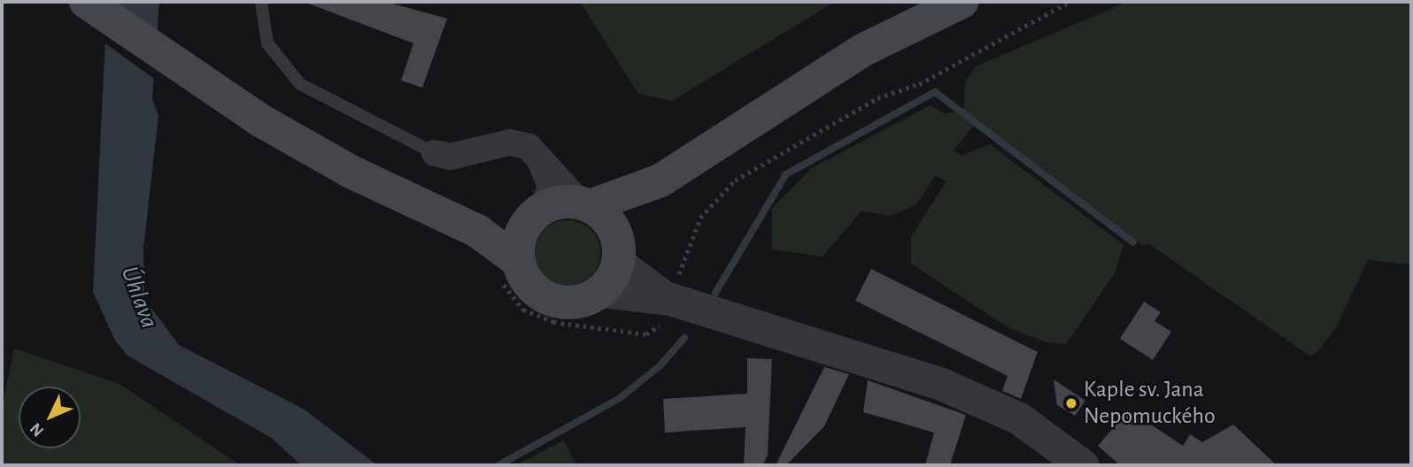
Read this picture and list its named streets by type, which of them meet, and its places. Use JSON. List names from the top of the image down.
{
  "water": ["Úhlava"],
  "places": ["Kaple sv. Jana Nepomuckého"],
  "north": "bottom left"
}
